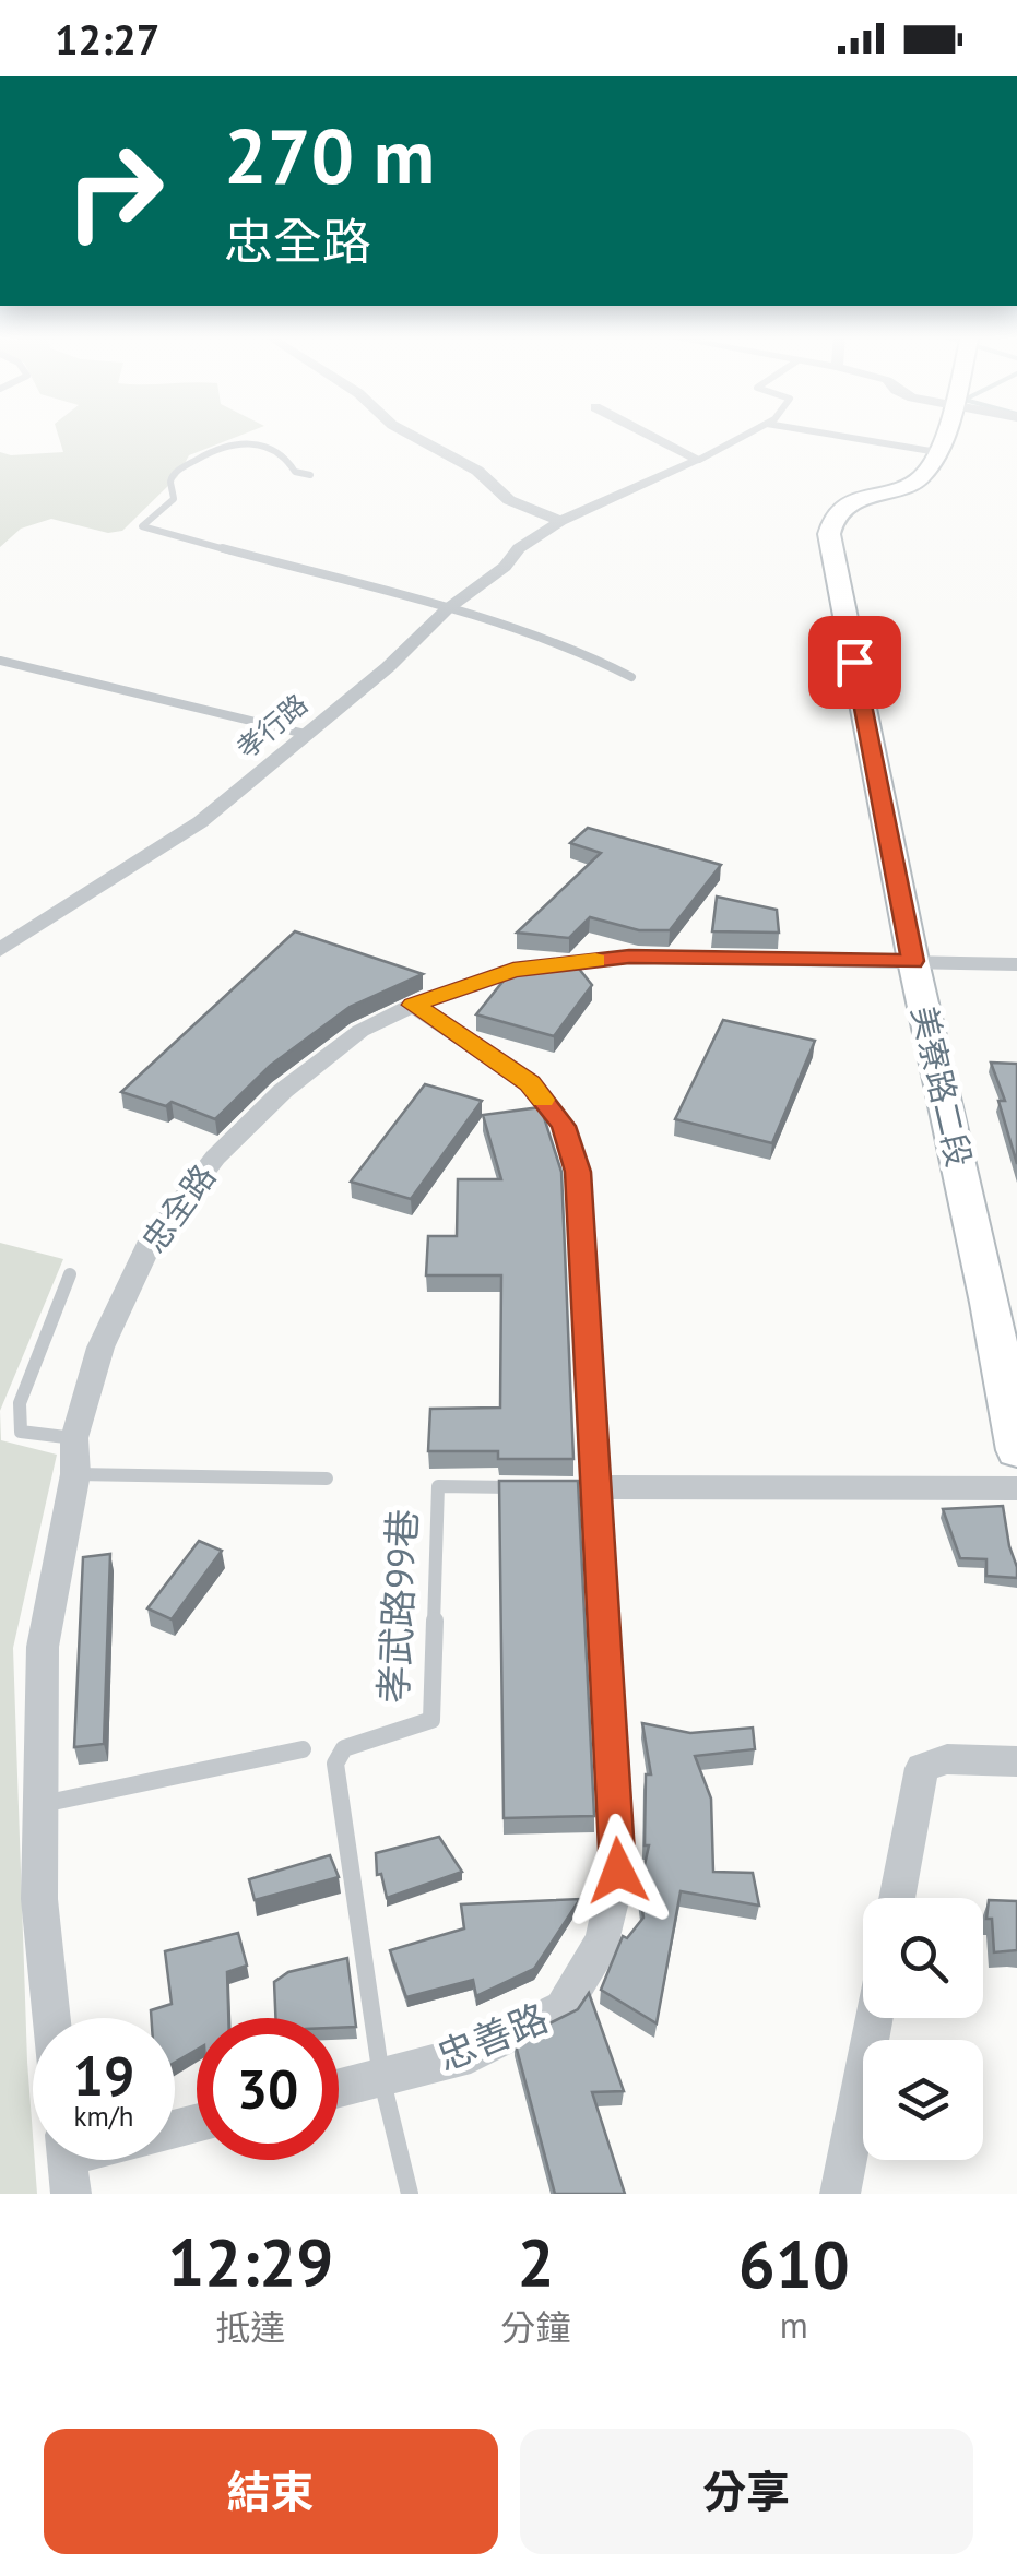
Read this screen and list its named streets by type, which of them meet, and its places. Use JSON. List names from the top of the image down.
{
  "streets": {
    "street": [
      "孝行路",
      "美寮路二段",
      "忠全路",
      "忠善路"
    ],
    "lane": ["孝武路99巷"]
  },
  "crossings": [
    ["美寮路二段", "忠全路"],
    ["忠全路", "忠善路"],
    ["孝武路99巷", "忠善路"]
  ],
  "page": {
    "status": "12:27",
    "turn": ["270 m", "忠全路"],
    "speed": "19 km/h",
    "limit": "30",
    "eta": [
      "12:29",
      "抵達",
      "2",
      "分鐘",
      "610",
      "m"
    ],
    "buttons": ["結束", "分享"]
  }
}
